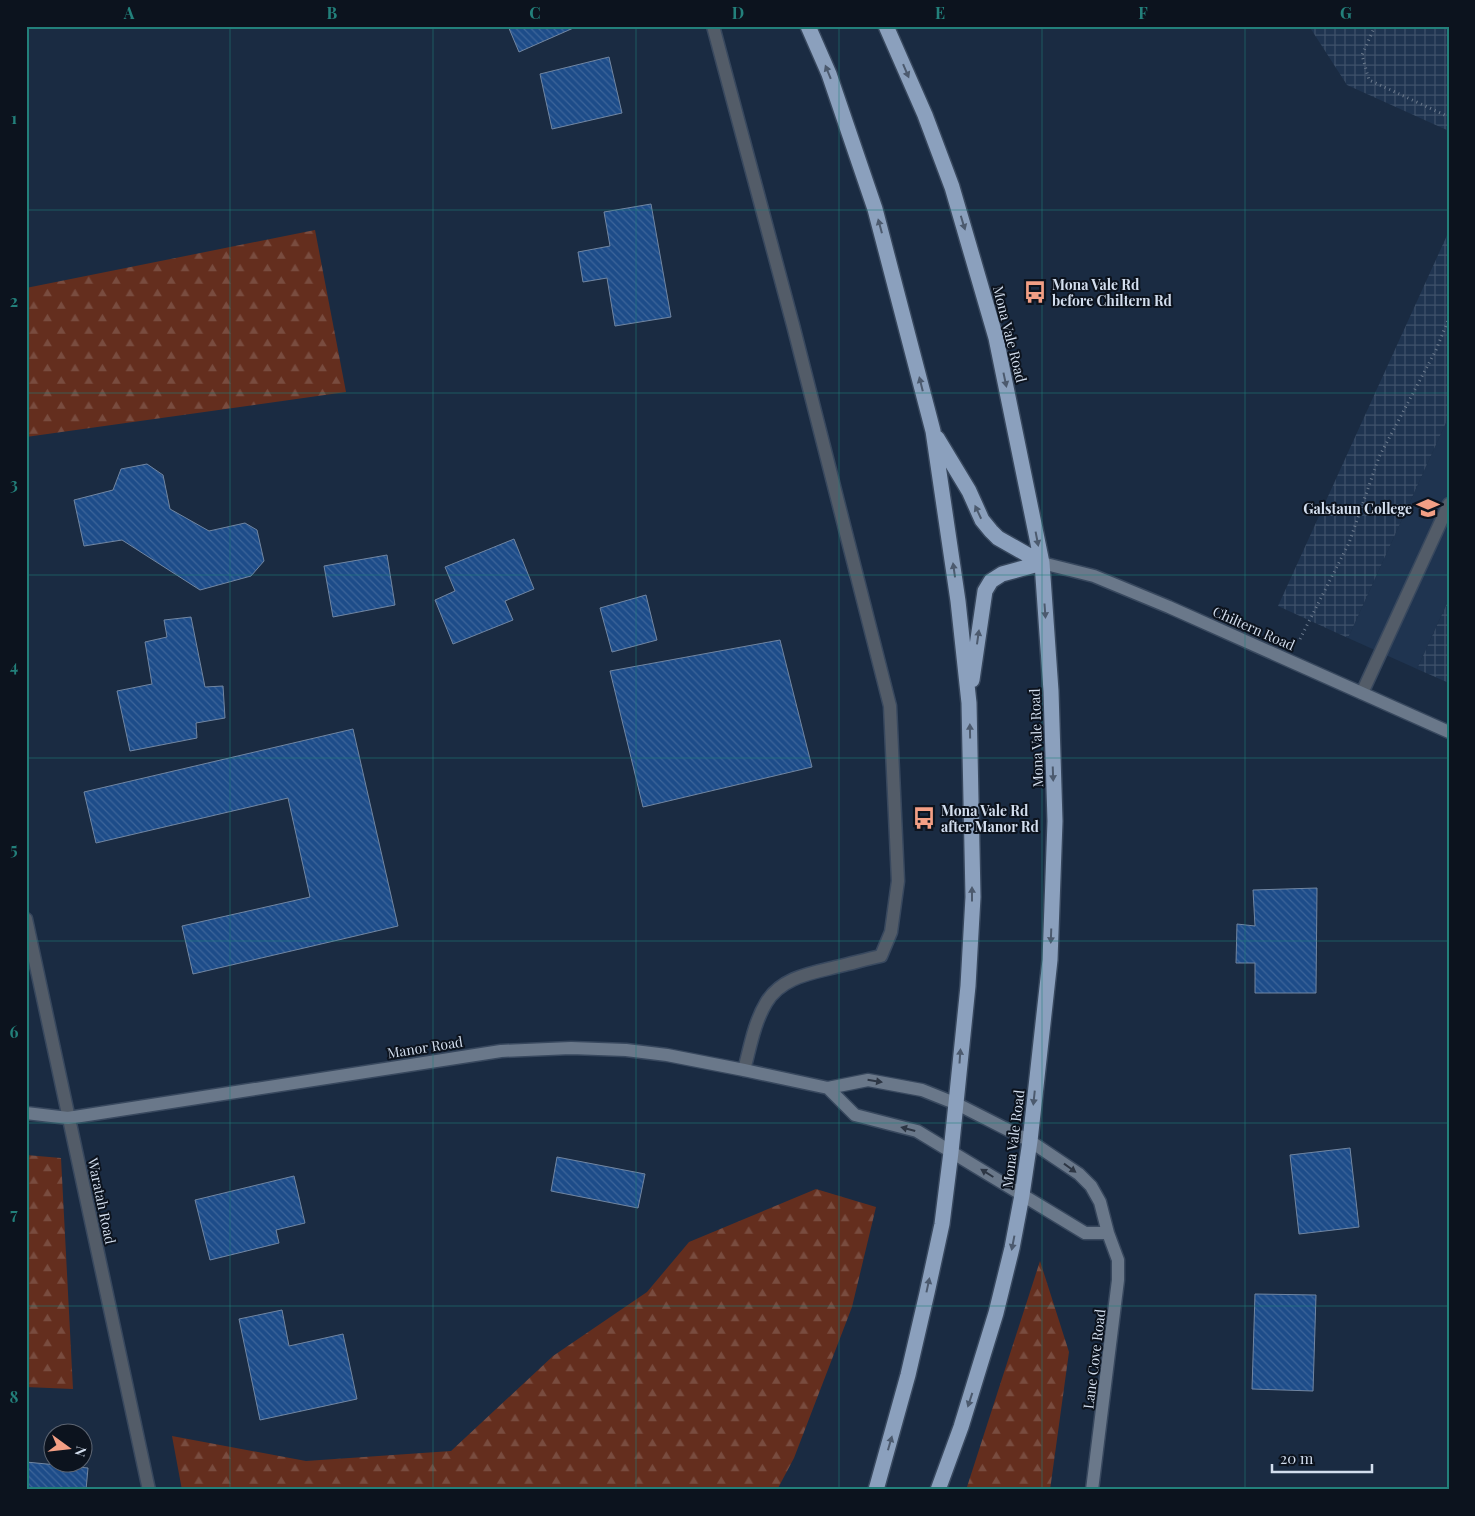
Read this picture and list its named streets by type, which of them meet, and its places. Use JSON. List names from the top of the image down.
{
  "streets": {
    "highway": ["Mona Vale Road"],
    "street": [
      "Chiltern Road",
      "Manor Road",
      "Waratah Road",
      "Lane Cove Road"
    ]
  },
  "crossings": [
    ["Mona Vale Road", "Chiltern Road"],
    ["Mona Vale Road", "Lane Cove Road"],
    ["Manor Road", "Waratah Road"],
    ["Manor Road", "Lane Cove Road"]
  ],
  "places": {
    "bus stop": ["Mona Vale Rd before Chiltern Rd", "Mona Vale Rd after Manor Rd"],
    "school or university": ["Galstaun College"]
  },
  "scale_bar": "20 m",
  "north": "right",
  "grid": {
    "columns": [
      "A",
      "B",
      "C",
      "D",
      "E",
      "F",
      "G"
    ],
    "rows": [
      "1",
      "2",
      "3",
      "4",
      "5",
      "6",
      "7",
      "8"
    ]
  }
}
